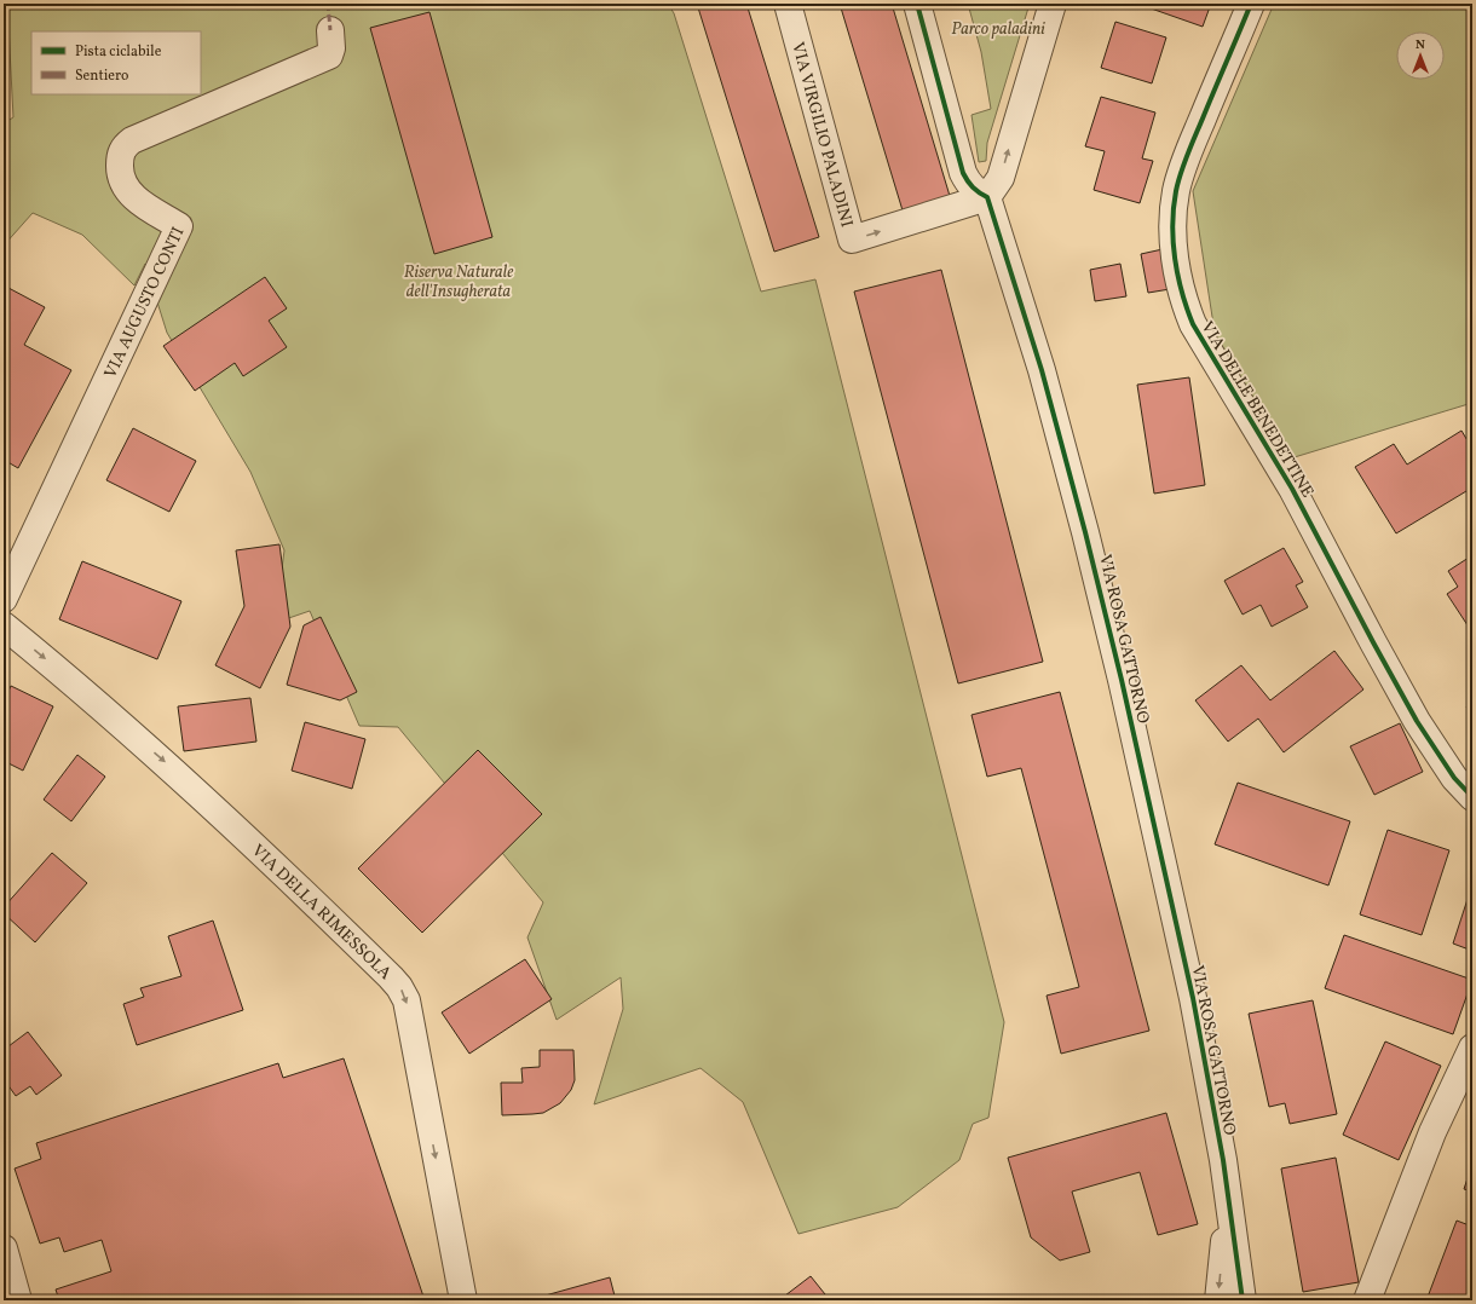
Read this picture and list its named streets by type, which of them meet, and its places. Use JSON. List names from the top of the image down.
{
  "streets": {
    "street": [
      "VIA VIRGILIO PALADINI",
      "VIA AUGUSTO CONTI",
      "VIA DELLE BENEDETTINE",
      "VIA ROSA GATTORNO",
      "VIA DELLA RIMESSOLA"
    ]
  },
  "crossings": [
    ["VIA VIRGILIO PALADINI", "VIA ROSA GATTORNO"]
  ],
  "one_way": ["VIA DELLA RIMESSOLA"],
  "parks": ["Parco paladini", "Riserva Naturale dell'Insugherata"],
  "legend": ["Pista ciclabile", "Sentiero"],
  "north": "top"
}
